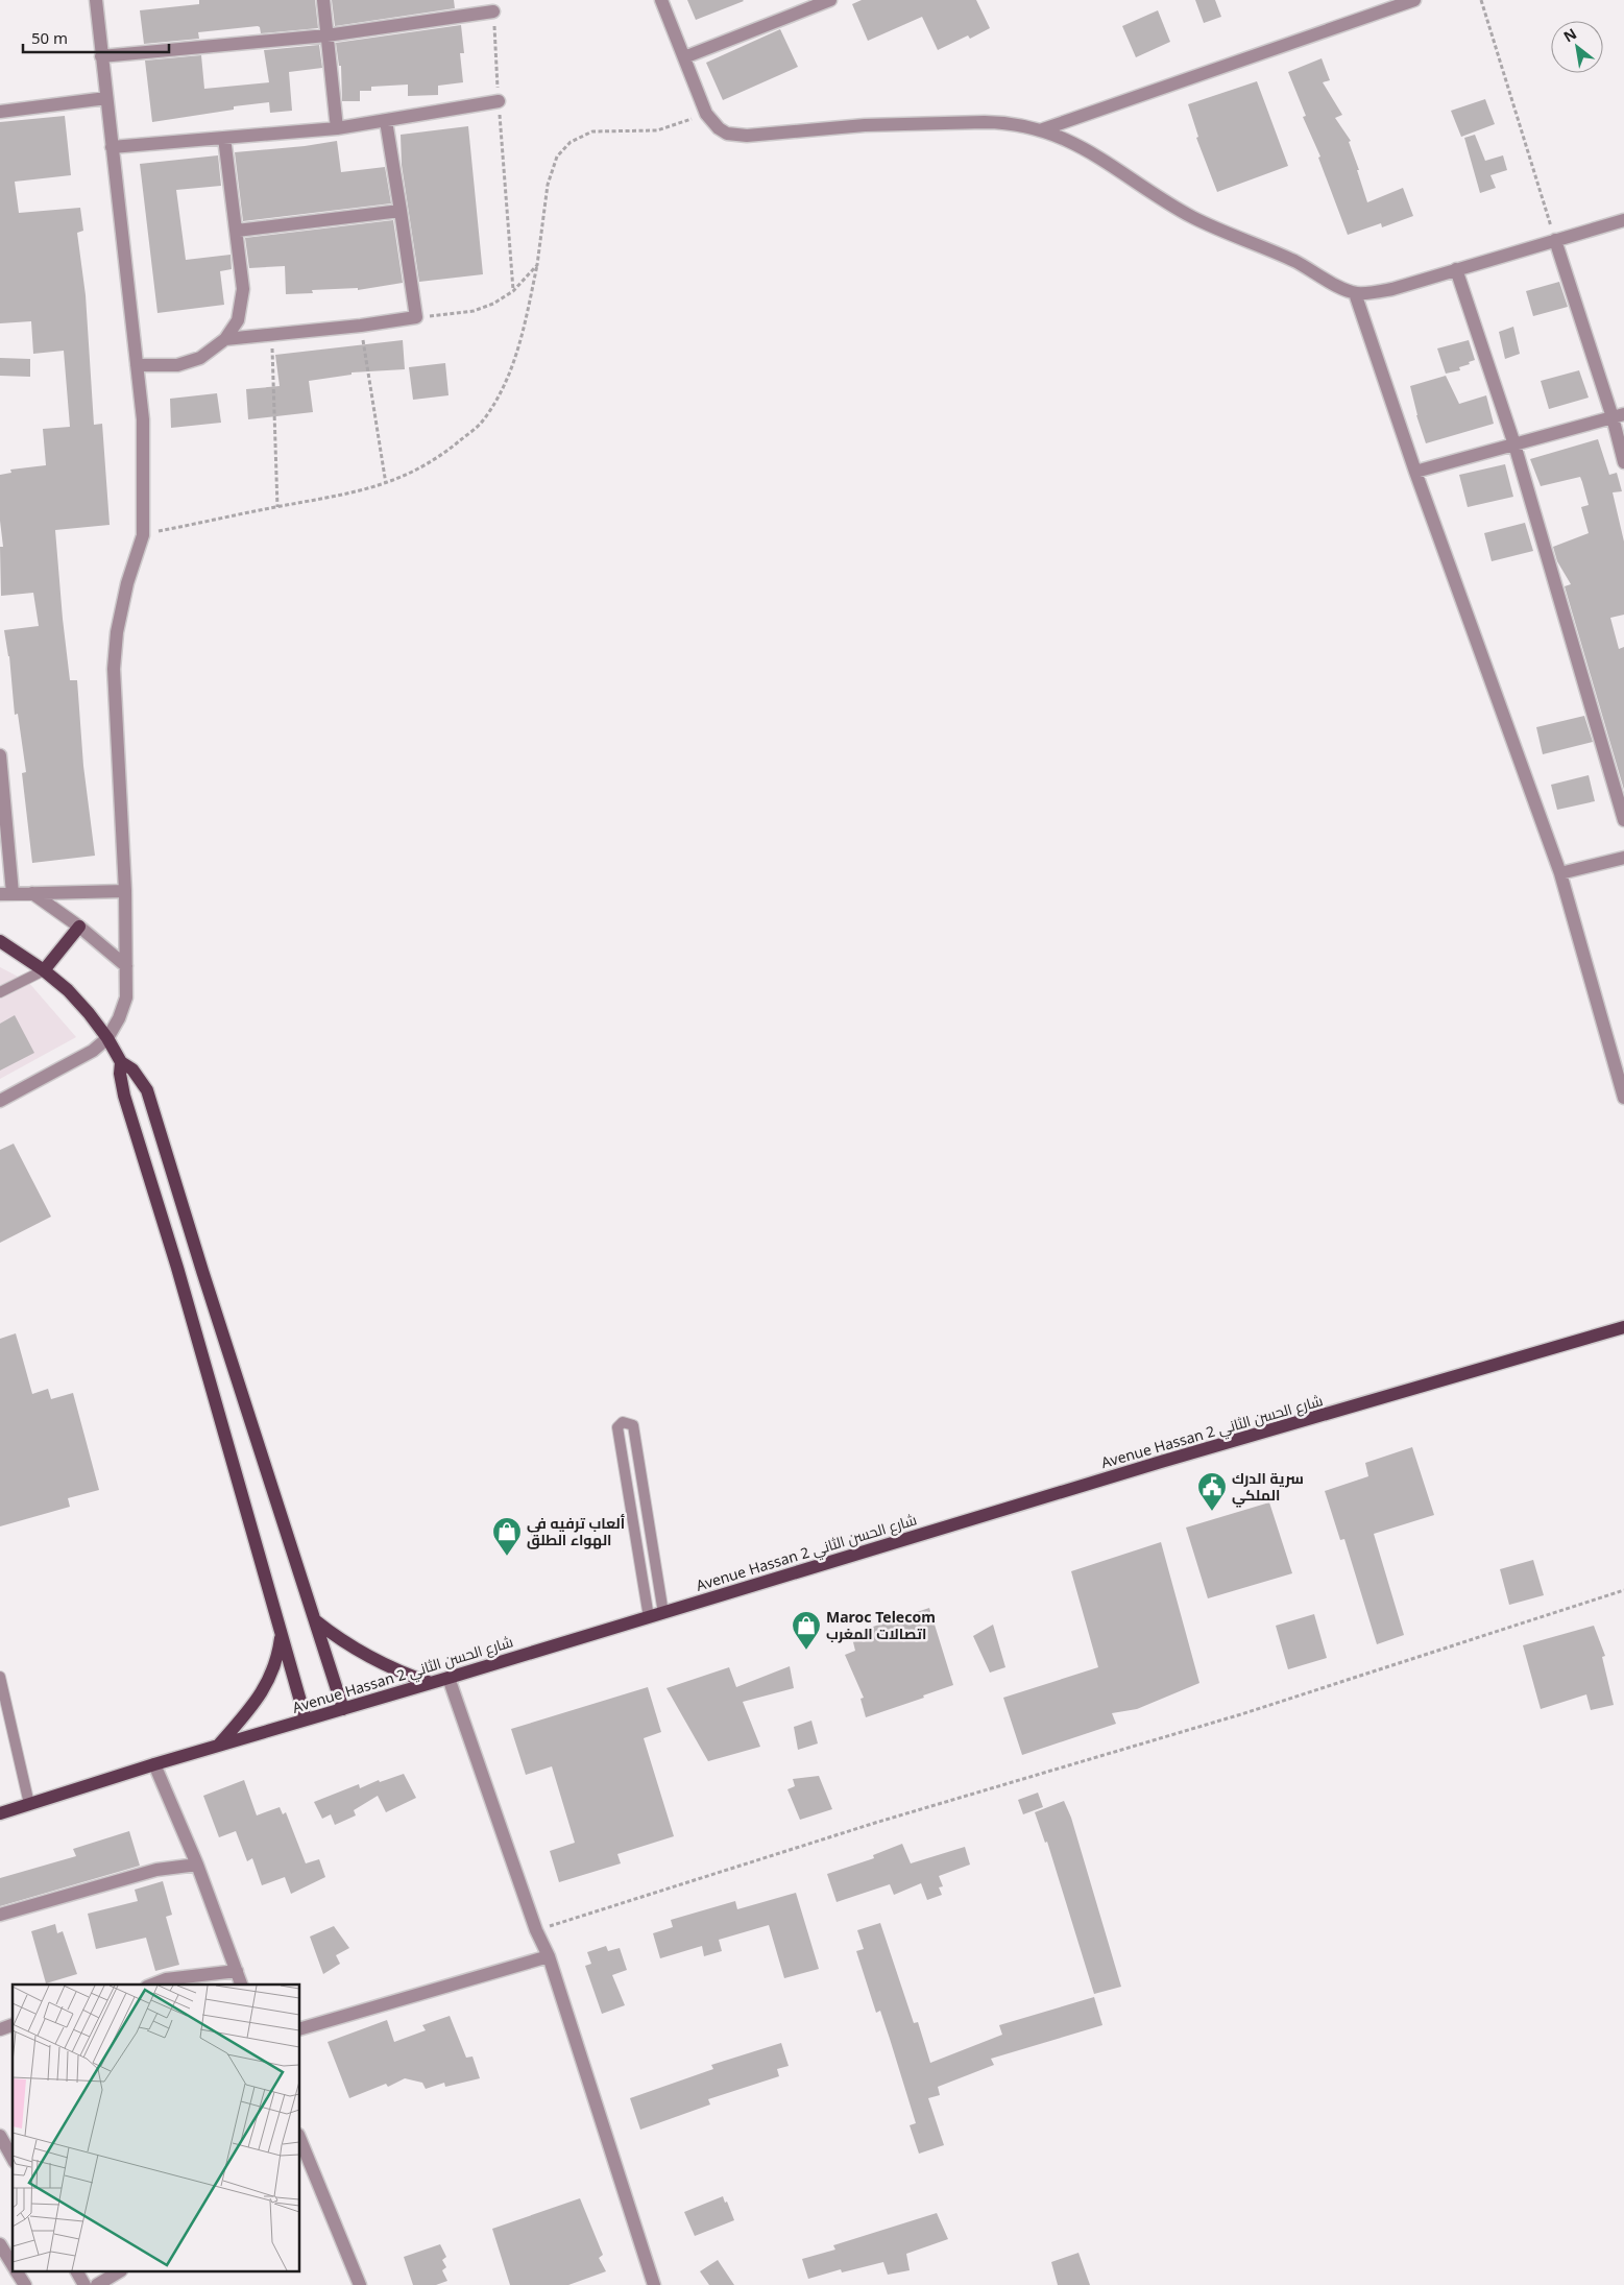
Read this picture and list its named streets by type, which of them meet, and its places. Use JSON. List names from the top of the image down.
{
  "streets": {
    "main road": ["Avenue Hassan 2 شارع الحسن الثاني"]
  },
  "places": {
    "public building": ["سرية الدرك الملكي"],
    "shop": ["ألعاب ترفيه في الهواء الطلق", "Maroc Telecom اتصالات المغرب"]
  },
  "scale_bar": "50 m",
  "north": "top left"
}
